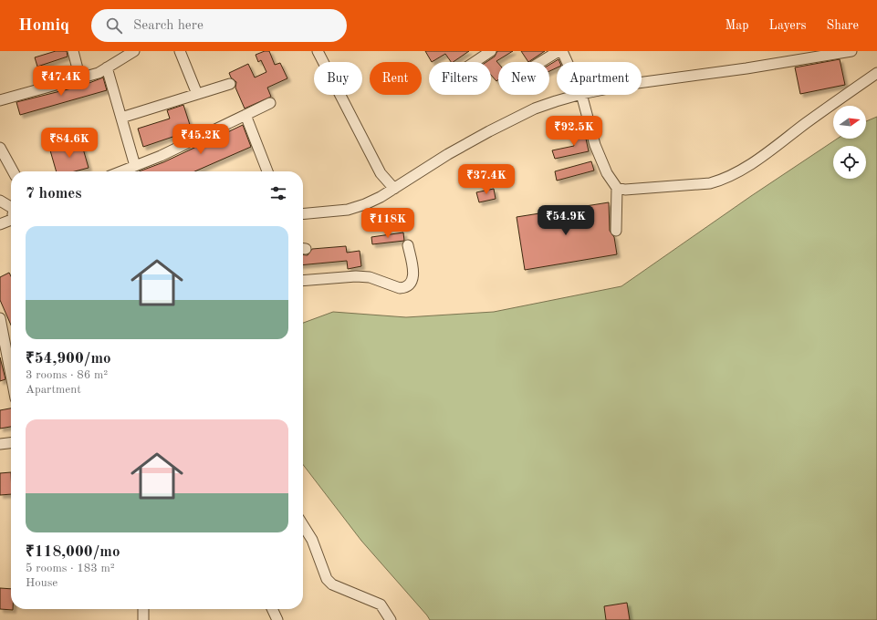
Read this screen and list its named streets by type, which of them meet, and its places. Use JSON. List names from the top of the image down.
{
  "north": "right",
  "page": {
    "header": "Homiq",
    "search": "Search here",
    "nav": ["Map", "Layers", "Share"],
    "chip": [
      "Buy",
      "Rent",
      "Filters",
      "New",
      "Apartment"
    ],
    "price": [
      "₹47.4K",
      "₹92.5K",
      "₹45.2K",
      "₹84.6K",
      "₹37.4K",
      "₹54.9K",
      "₹118K"
    ],
    "heading": "7 homes",
    "list": [
      {
        "name": "₹54,900/mo",
        "note": "3 rooms · 86 m² · Apartment"
      },
      {
        "name": "₹118,000/mo",
        "note": "5 rooms · 183 m² · House"
      }
    ]
  }
}
